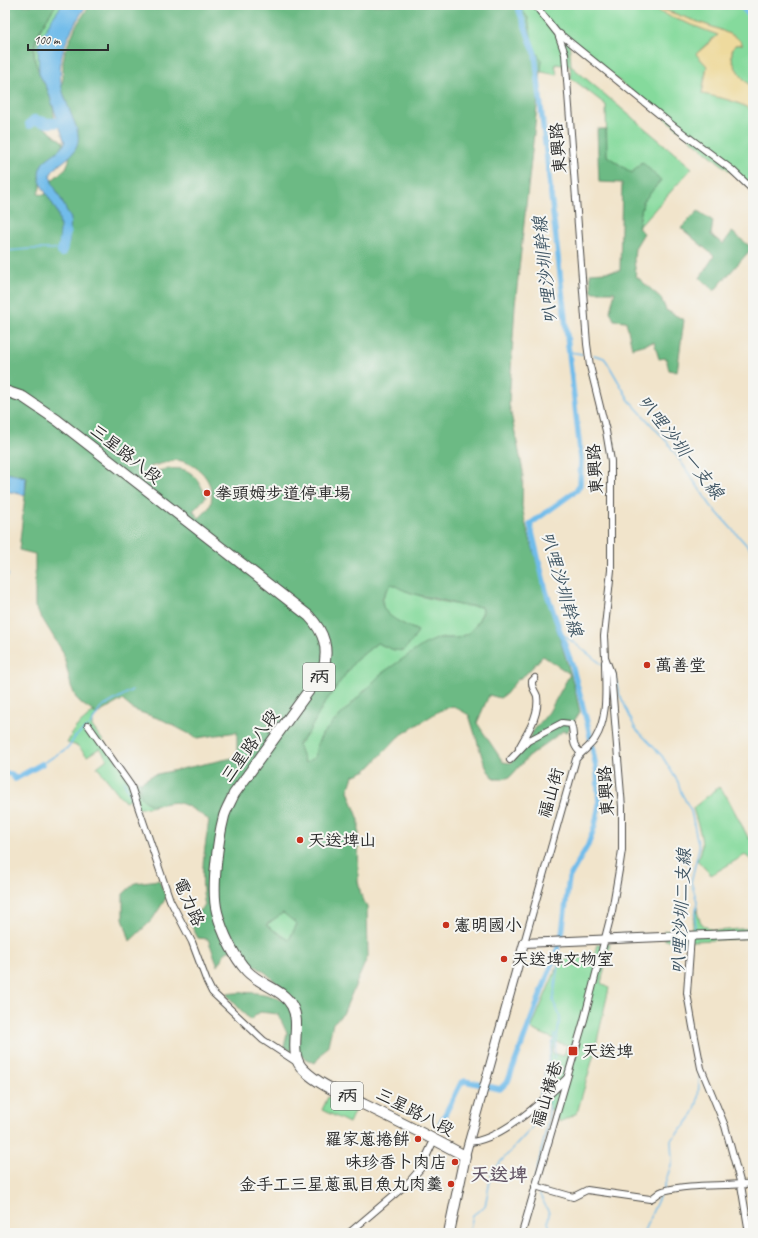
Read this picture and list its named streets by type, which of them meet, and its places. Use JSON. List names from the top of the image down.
{
  "streets": {
    "main road": ["三星路八段", "7丙"],
    "street": [
      "東興路",
      "福山街",
      "電力路",
      "福山橫巷"
    ]
  },
  "crossings": [
    ["東興路", "福山街"],
    ["東興路", "福山橫巷"],
    ["三星路八段", "福山街"],
    ["三星路八段", "電力路"]
  ],
  "districts": ["天送埤"],
  "water": ["叭哩沙圳幹線", "叭哩沙圳一支線", "叭哩沙圳二支線"],
  "places": {
    "other": [
      "拳頭姆步道停車場",
      "萬善堂",
      "天送埤山",
      "憲明國小",
      "天送埤文物室",
      "羅家蔥捲餅",
      "味珍香卜肉店",
      "金手工三星蔥虱目魚丸肉羹"
    ],
    "transit": ["天送埤"]
  },
  "scale_bar": "100 m"
}
